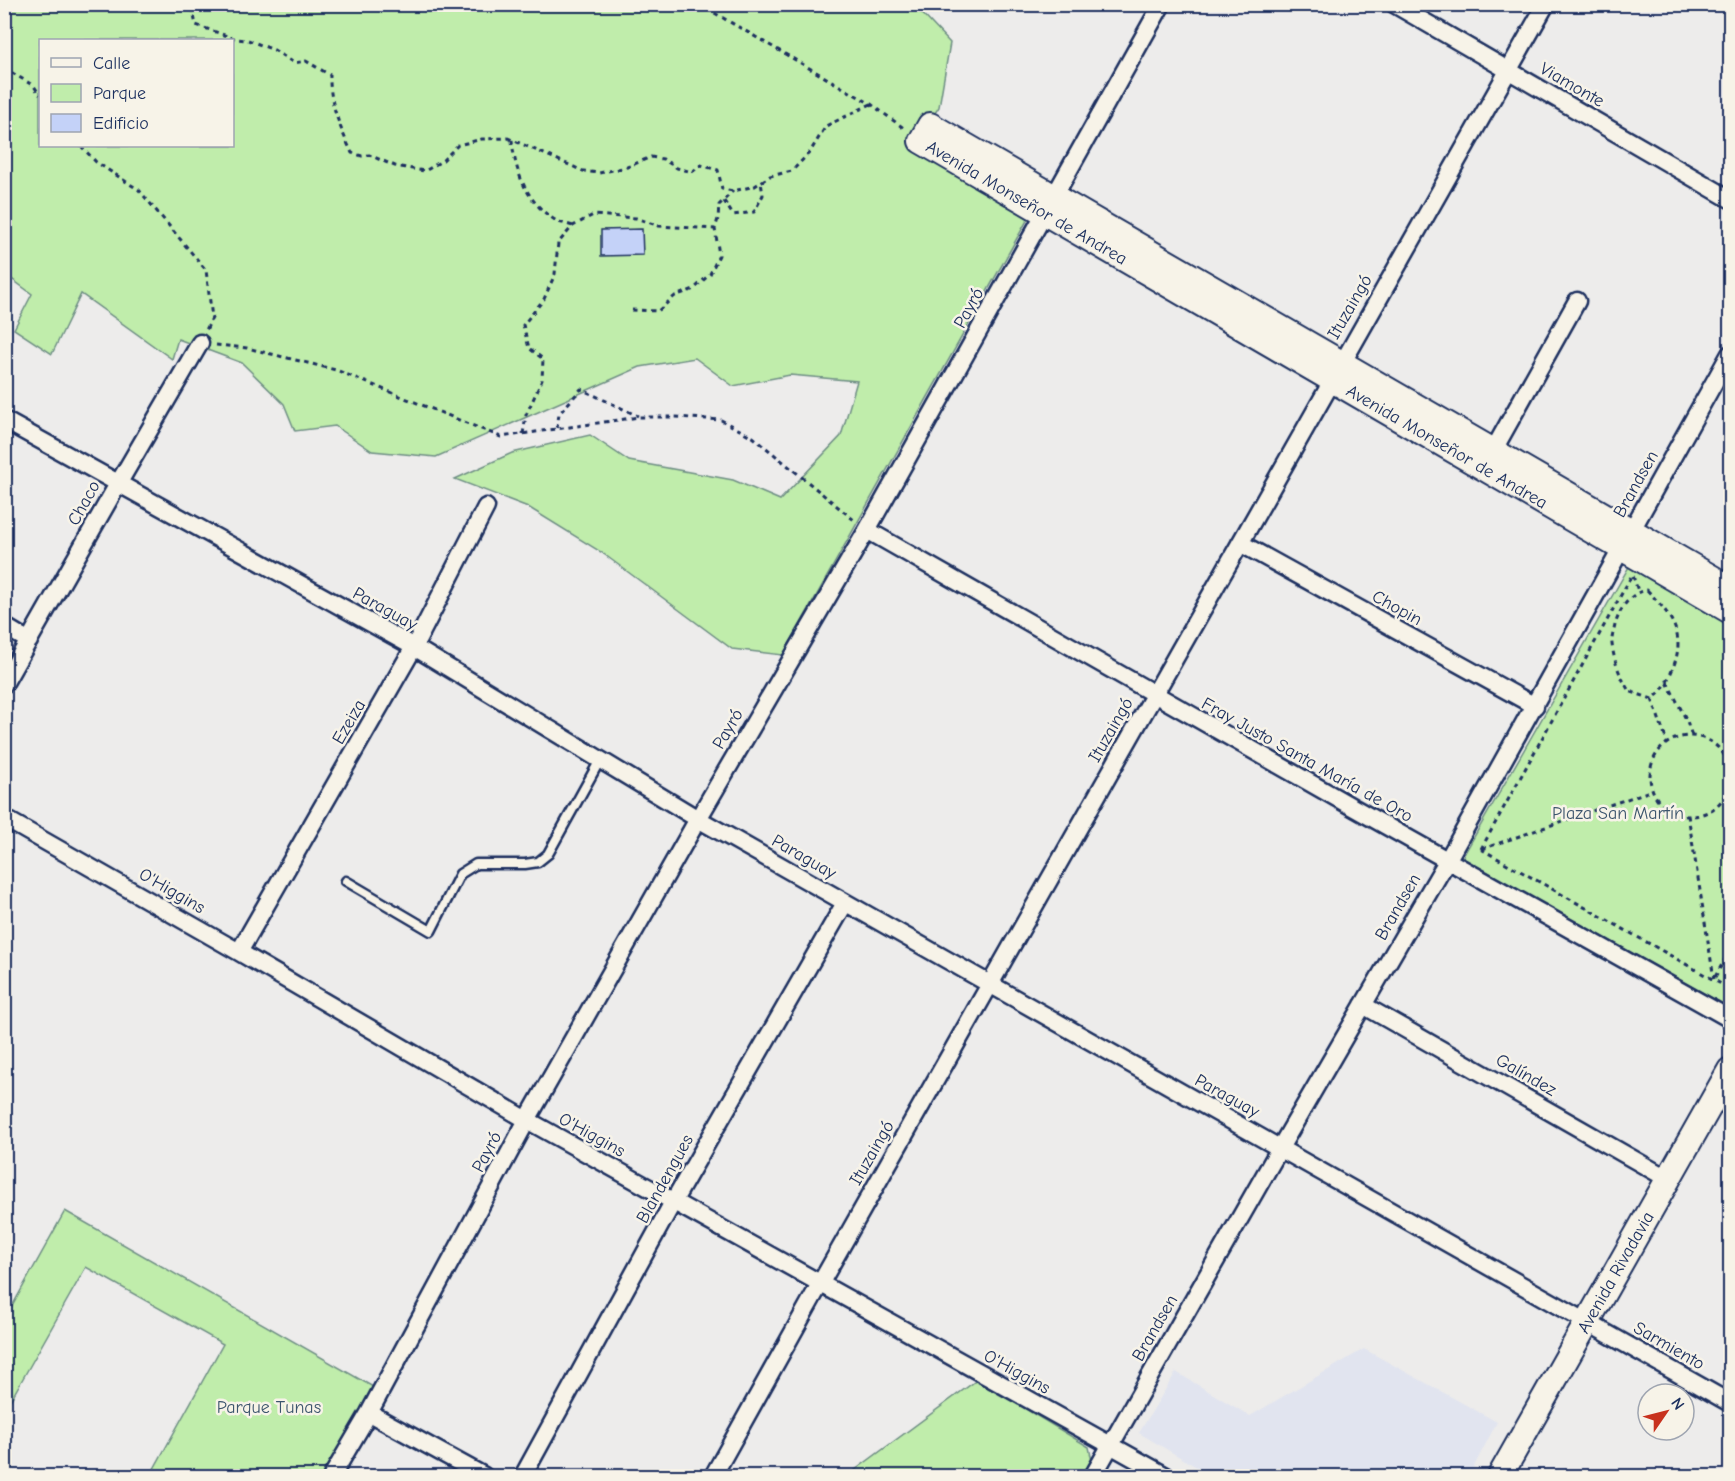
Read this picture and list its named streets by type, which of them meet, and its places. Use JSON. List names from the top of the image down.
{
  "streets": {
    "street": [
      "Viamonte",
      "Avenida Monseñor de Andrea",
      "Ituzaingó",
      "Payró",
      "Brandsen",
      "Chaco",
      "Chopin",
      "Paraguay",
      "Ezeiza",
      "Fray Justo Santa María de Oro",
      "O'Higgins",
      "Galíndez",
      "Blandengues",
      "Avenida Rivadavia",
      "Sarmiento"
    ]
  },
  "crossings": [
    ["Viamonte", "Ituzaingó"],
    ["Avenida Monseñor de Andrea", "Ituzaingó"],
    ["Avenida Monseñor de Andrea", "Payró"],
    ["Avenida Monseñor de Andrea", "Brandsen"],
    ["Ituzaingó", "Chopin"],
    ["Ituzaingó", "Paraguay"],
    ["Ituzaingó", "Fray Justo Santa María de Oro"],
    ["Ituzaingó", "O'Higgins"],
    ["Payró", "Paraguay"],
    ["Payró", "Fray Justo Santa María de Oro"],
    ["Payró", "O'Higgins"],
    ["Brandsen", "Chopin"],
    ["Brandsen", "Paraguay"],
    ["Brandsen", "Fray Justo Santa María de Oro"],
    ["Brandsen", "O'Higgins"],
    ["Brandsen", "Galíndez"],
    ["Chaco", "Paraguay"],
    ["Paraguay", "Ezeiza"],
    ["Paraguay", "Blandengues"],
    ["Paraguay", "Avenida Rivadavia"],
    ["Paraguay", "Sarmiento"],
    ["Ezeiza", "O'Higgins"],
    ["O'Higgins", "Blandengues"],
    ["Galíndez", "Avenida Rivadavia"],
    ["Avenida Rivadavia", "Sarmiento"]
  ],
  "parks": ["Plaza San Martín", "Parque Tunas"],
  "legend": ["Calle", "Parque", "Edificio"],
  "north": "top right"
}
